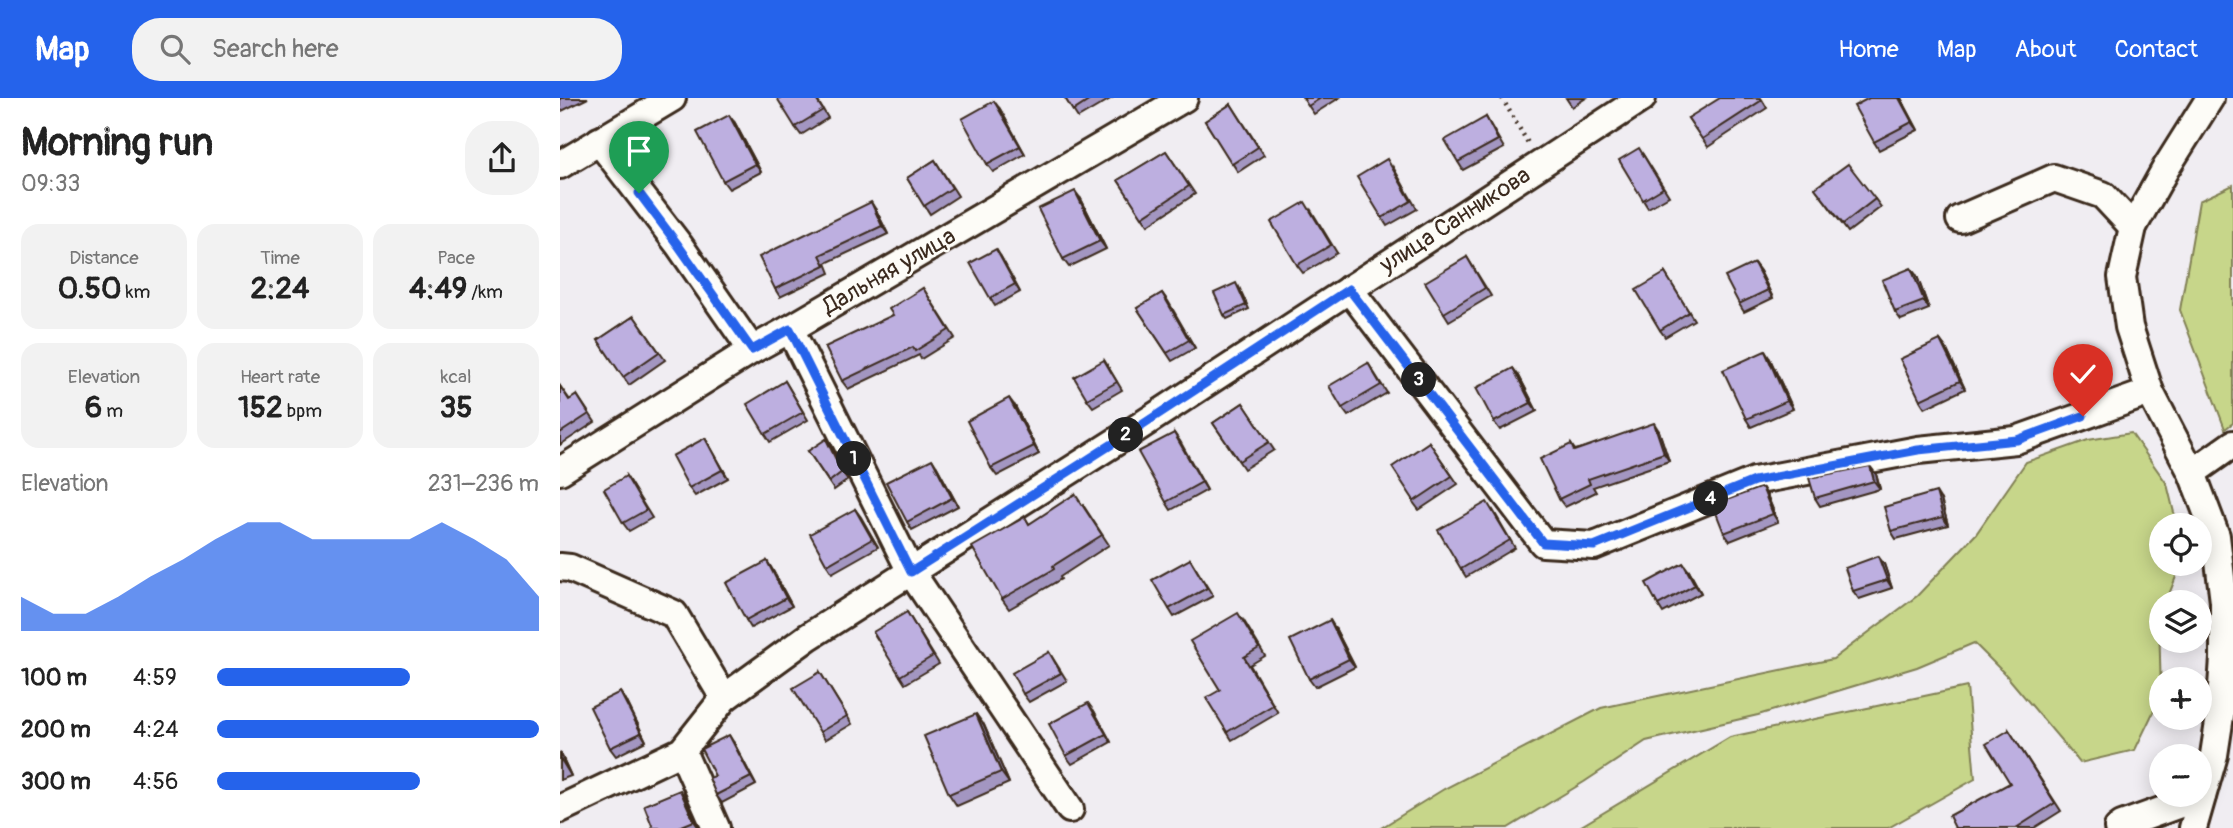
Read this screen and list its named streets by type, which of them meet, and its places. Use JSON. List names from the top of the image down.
{
  "streets": {
    "street": ["улица Санникова", "Дальняя улица"]
  },
  "page": {
    "header": "Map",
    "search": "Search here",
    "nav": [
      "Home",
      "Map",
      "About",
      "Contact"
    ],
    "heading": ["Morning run", "09:33"],
    "stats": [
      ["Distance", "0.50 km"],
      ["Time", "2:24"],
      ["Pace", "4:49 /km"],
      ["Elevation", "6 m"],
      ["Heart rate", "152 bpm"],
      ["kcal", "35"]
    ],
    "pins": [
      "3",
      "2",
      "1",
      "4"
    ],
    "chart": ["Elevation", "231–236 m"],
    "map_buttons": ["+", "−"],
    "list": [
      {
        "name": "100 m",
        "note": "4:59"
      },
      {
        "name": "200 m",
        "note": "4:24"
      },
      {
        "name": "300 m",
        "note": "4:56"
      }
    ]
  }
}
